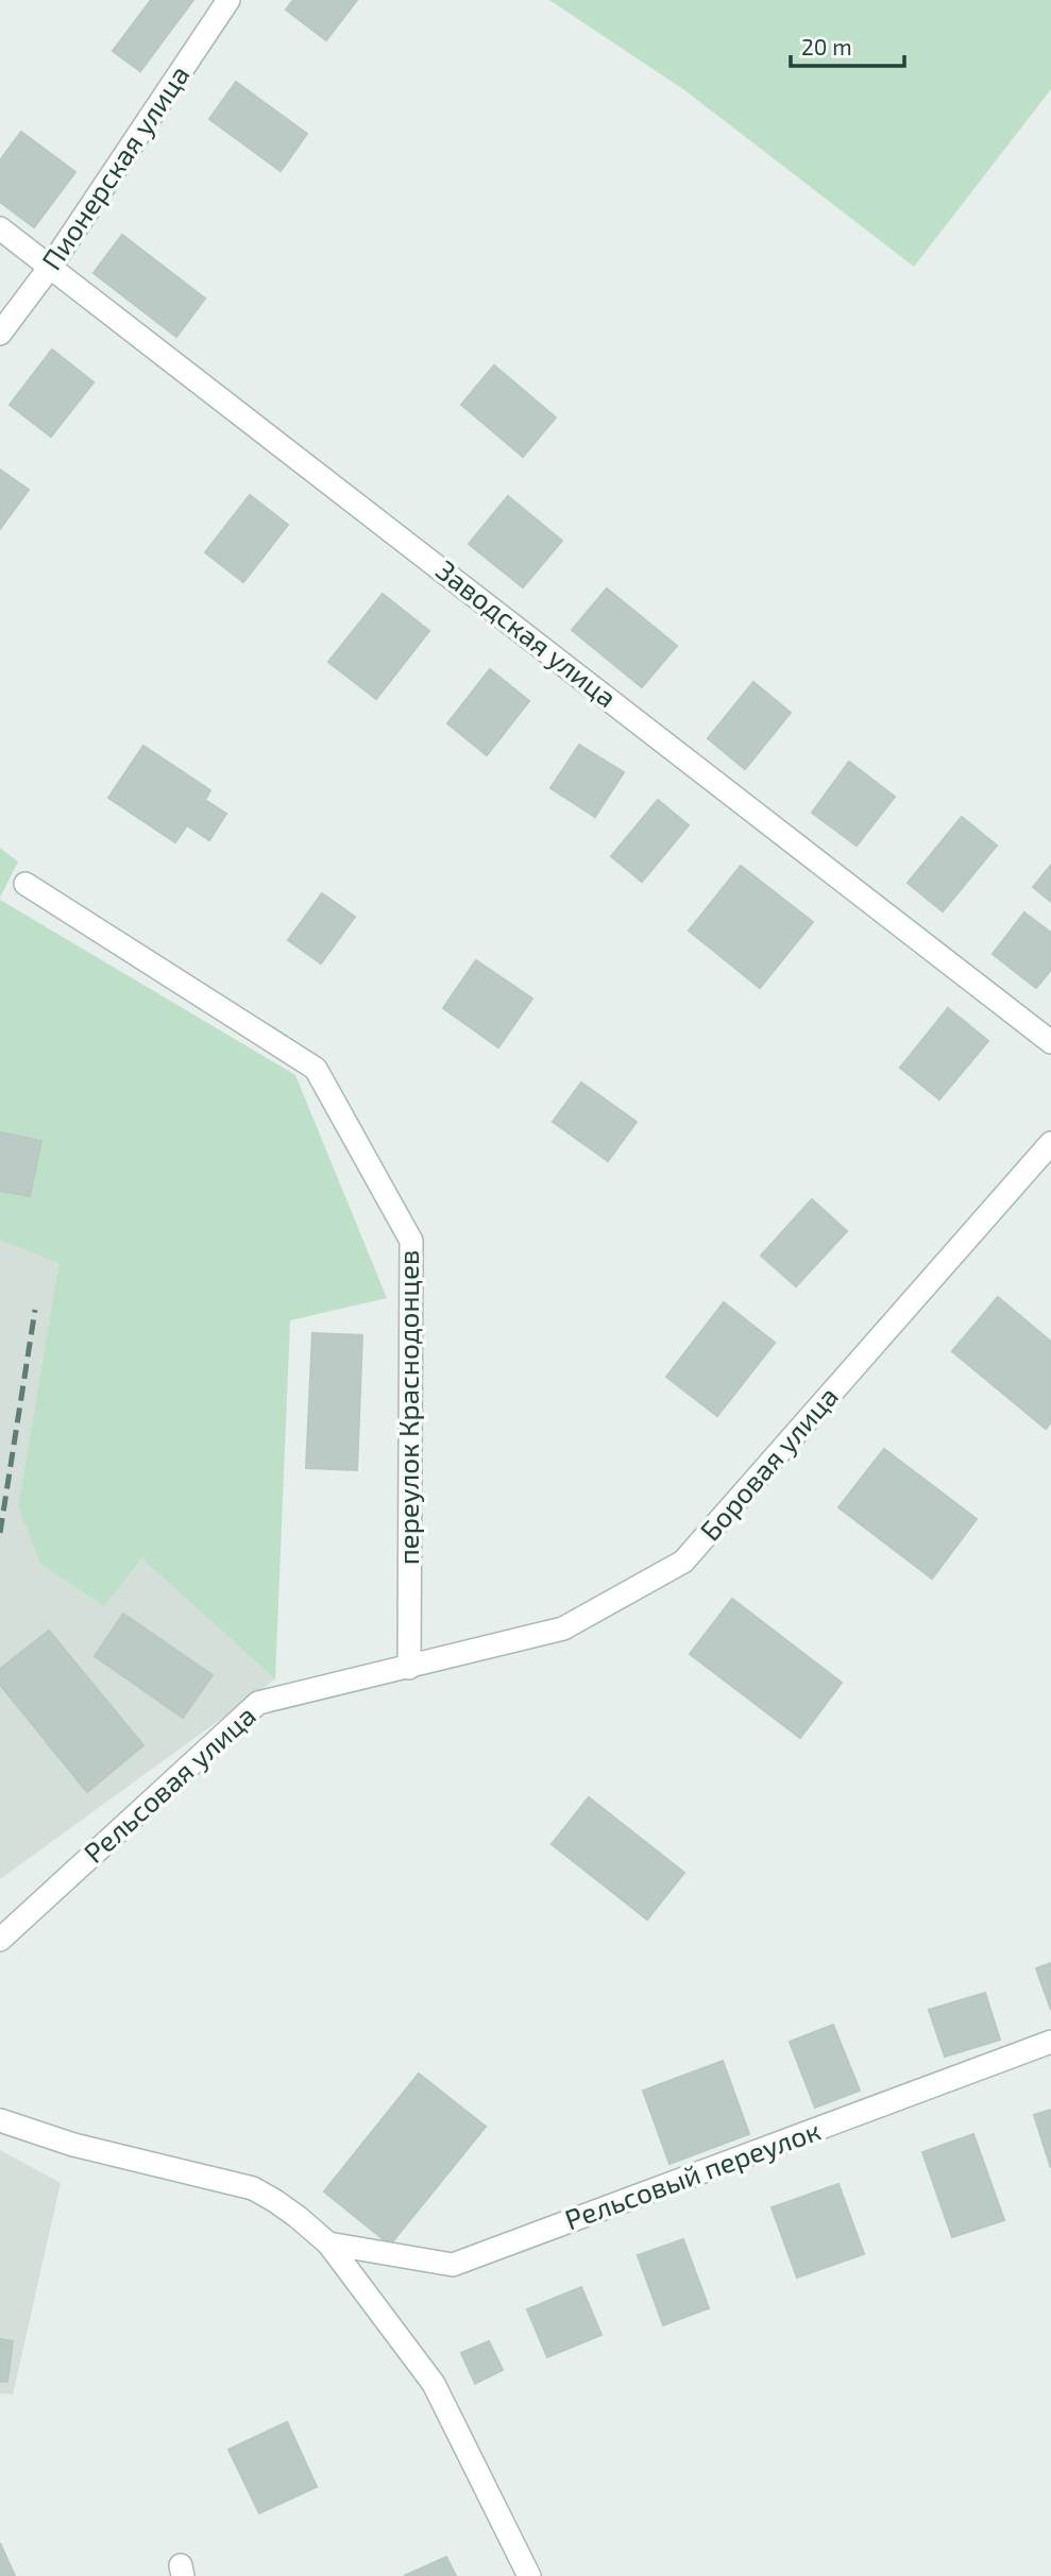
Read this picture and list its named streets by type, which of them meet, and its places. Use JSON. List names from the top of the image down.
{
  "streets": {
    "street": [
      "Пионерская улица",
      "Заводская улица",
      "переулок Краснодонцев",
      "Боровая улица",
      "Рельсовая улица",
      "Рельсовый переулок"
    ]
  },
  "crossings": [
    ["Пионерская улица", "Заводская улица"],
    ["переулок Краснодонцев", "Боровая улица"],
    ["переулок Краснодонцев", "Рельсовая улица"],
    ["Боровая улица", "Рельсовая улица"]
  ],
  "scale_bar": "20 m"
}
